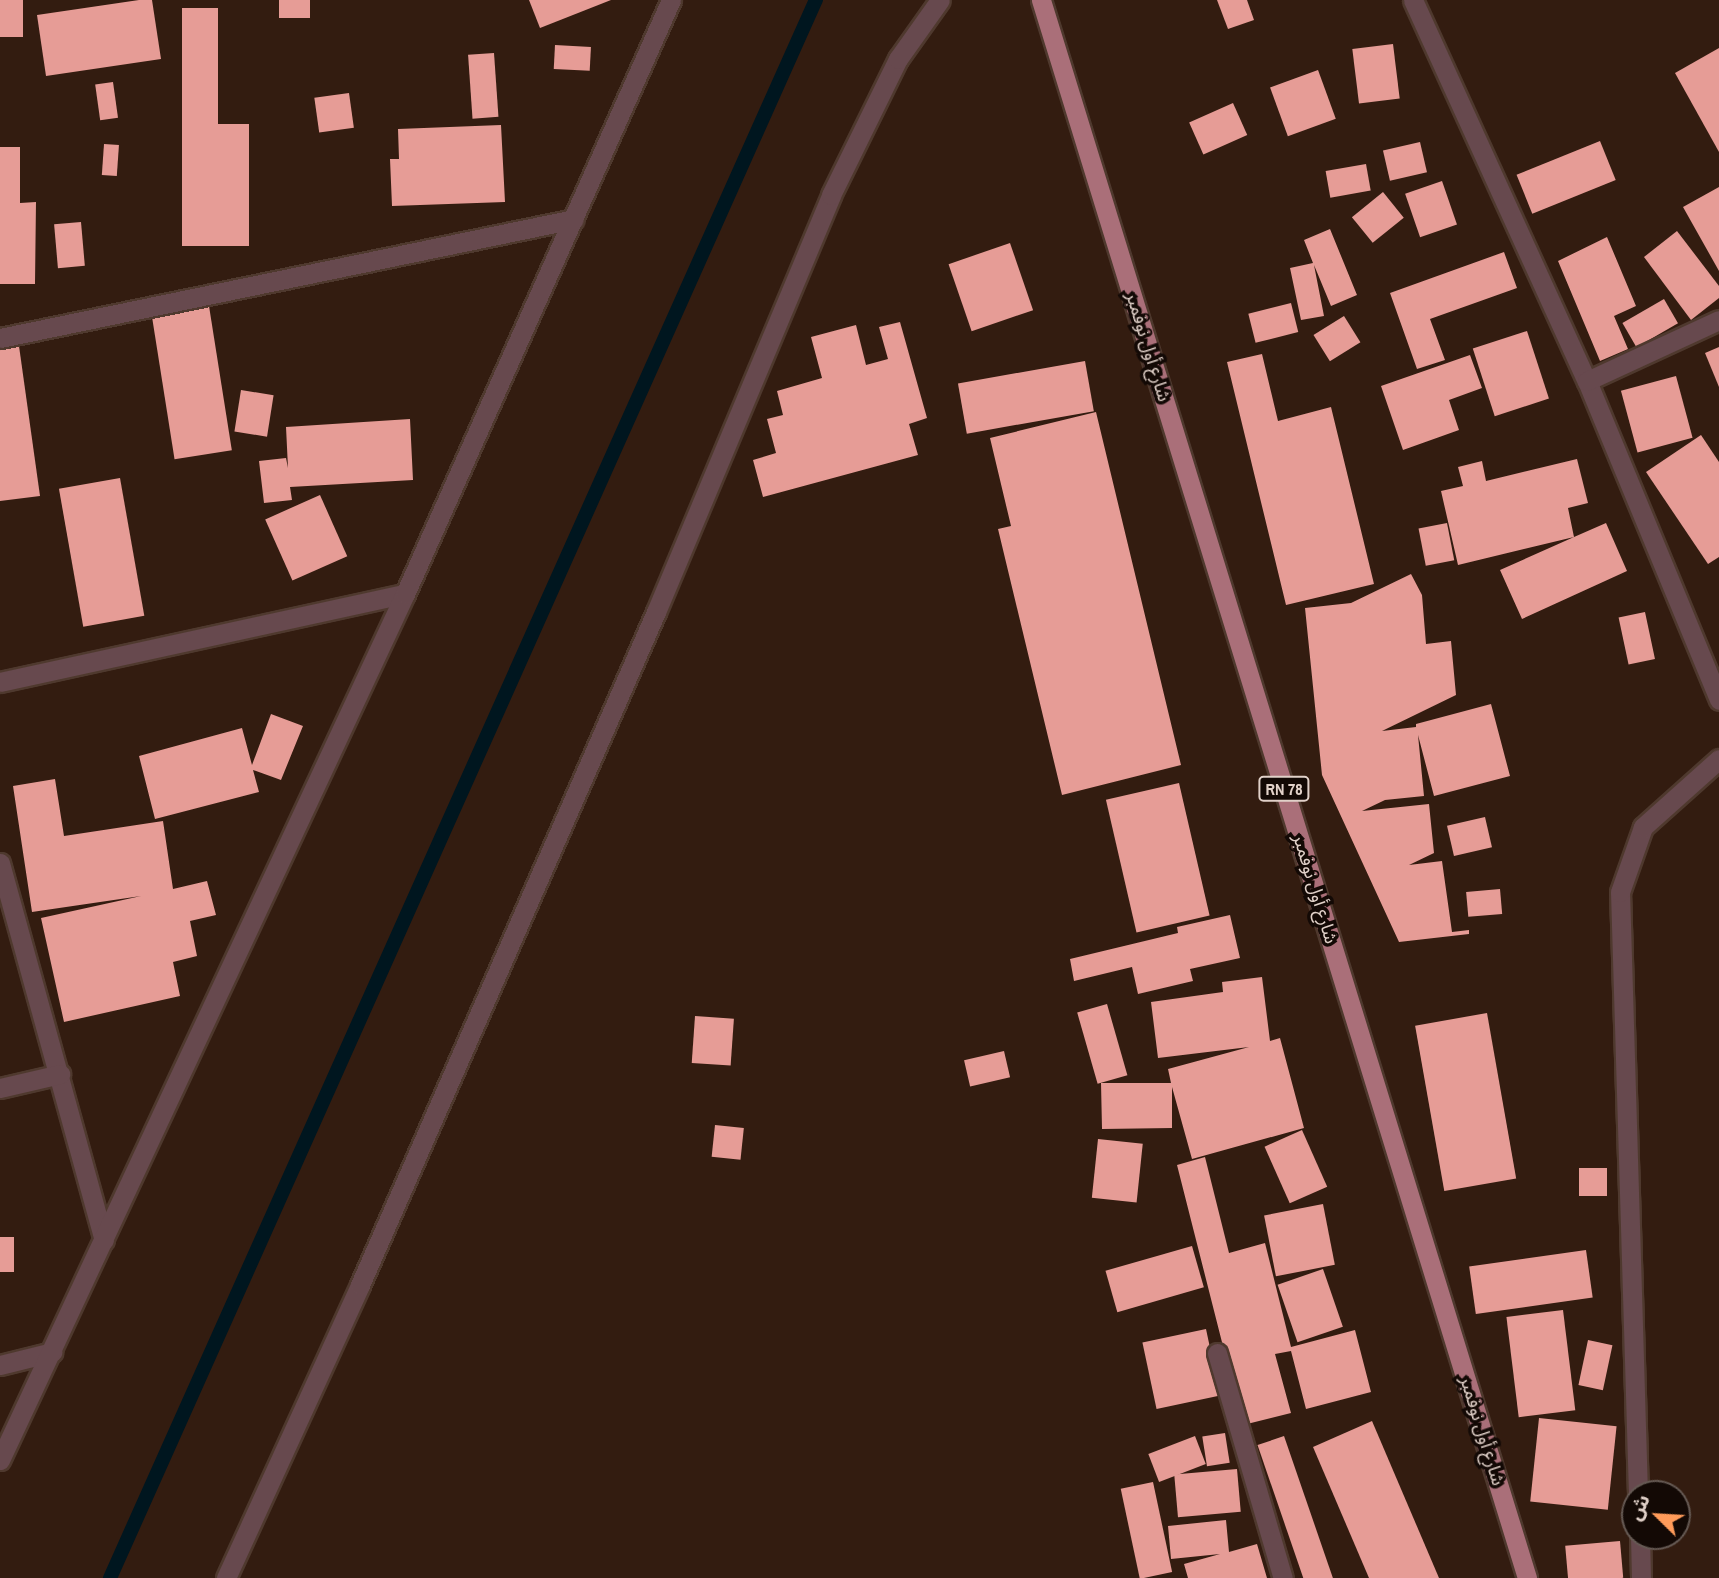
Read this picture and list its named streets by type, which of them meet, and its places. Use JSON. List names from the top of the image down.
{
  "streets": {
    "main road": ["شارع أول نوفمبر", "RN 78"]
  },
  "north": "top left"
}
